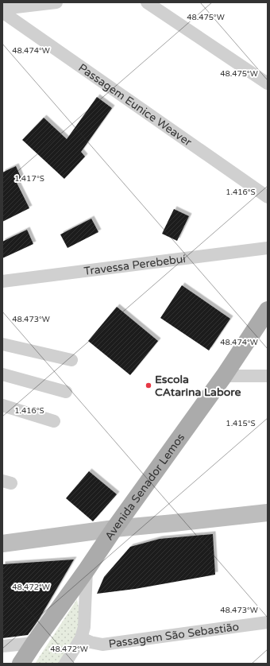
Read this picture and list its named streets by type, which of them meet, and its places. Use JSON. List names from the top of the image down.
{
  "streets": {
    "main road": ["Avenida Senador Lemos"],
    "street": ["Passagem Eunice Weaver", "Travessa Perebebuí", "Passagem São Sebastião"]
  },
  "places": ["Escola CAtarina Labore"],
  "coordinates": [
    "48.475°W",
    "48.474°W",
    "1.417°S",
    "1.416°S",
    "48.473°W",
    "1.415°S",
    "48.472°W"
  ]
}
